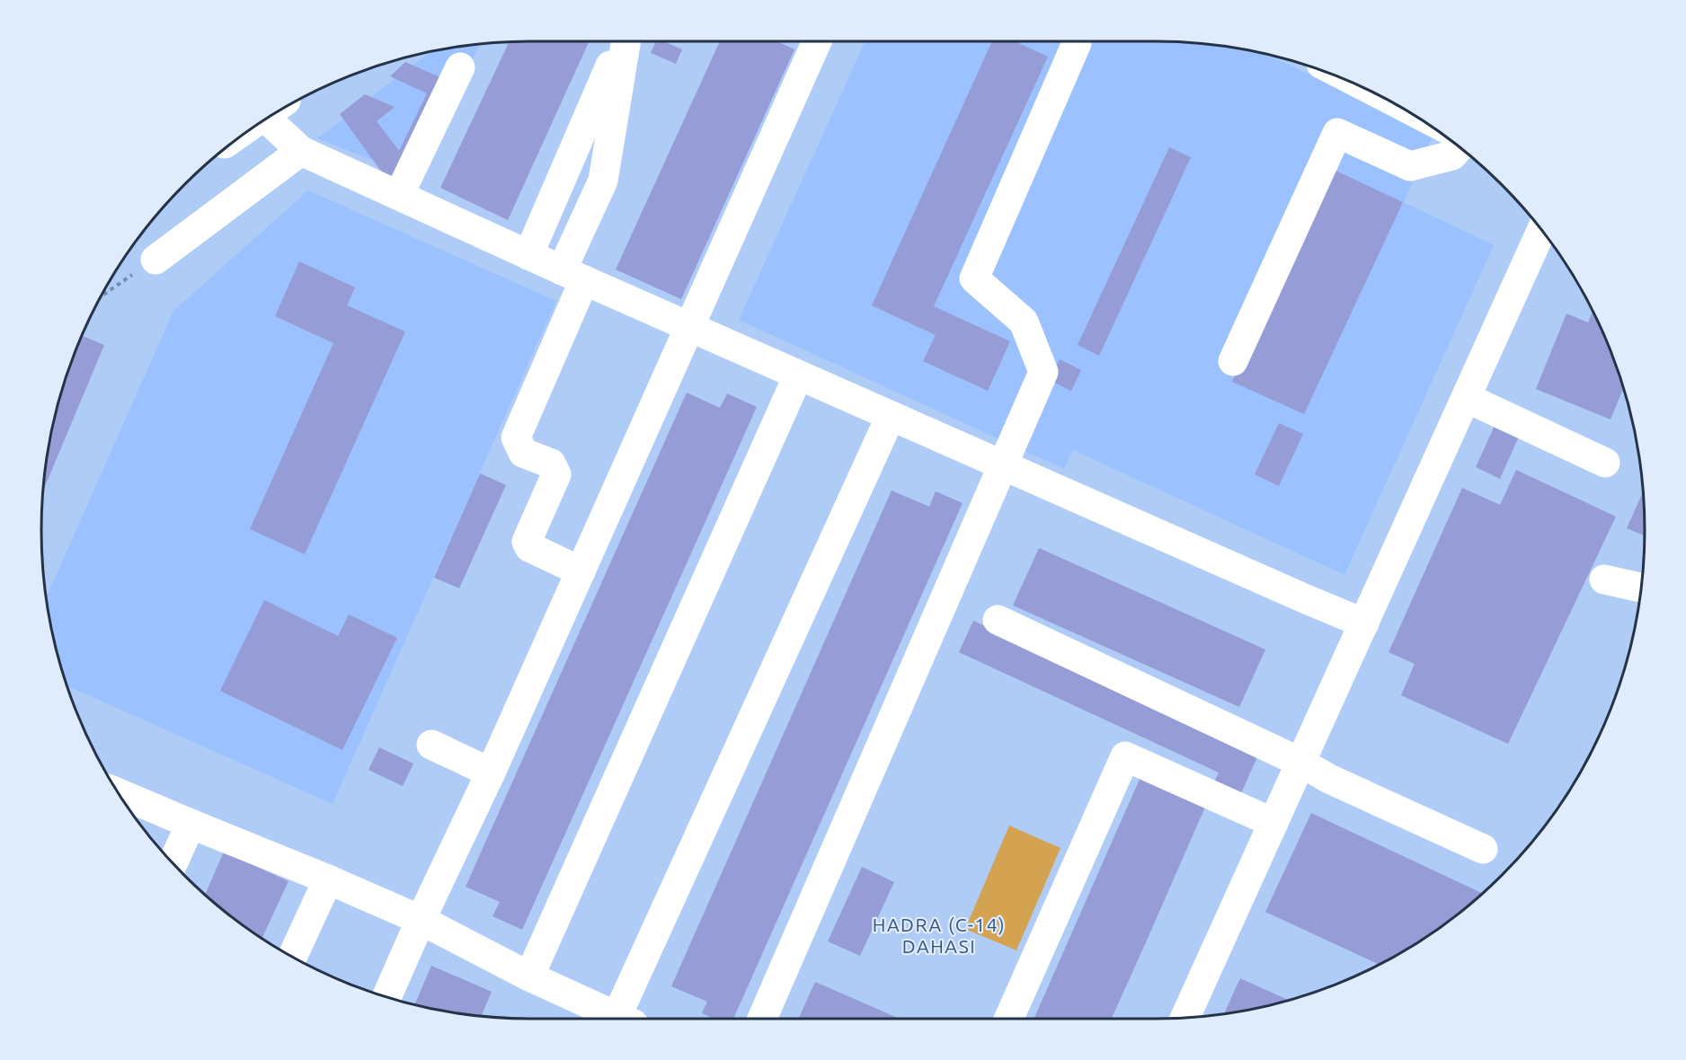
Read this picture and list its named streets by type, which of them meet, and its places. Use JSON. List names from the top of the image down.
{
  "districts": ["HADRA (C-14) DAHASI"]
}
